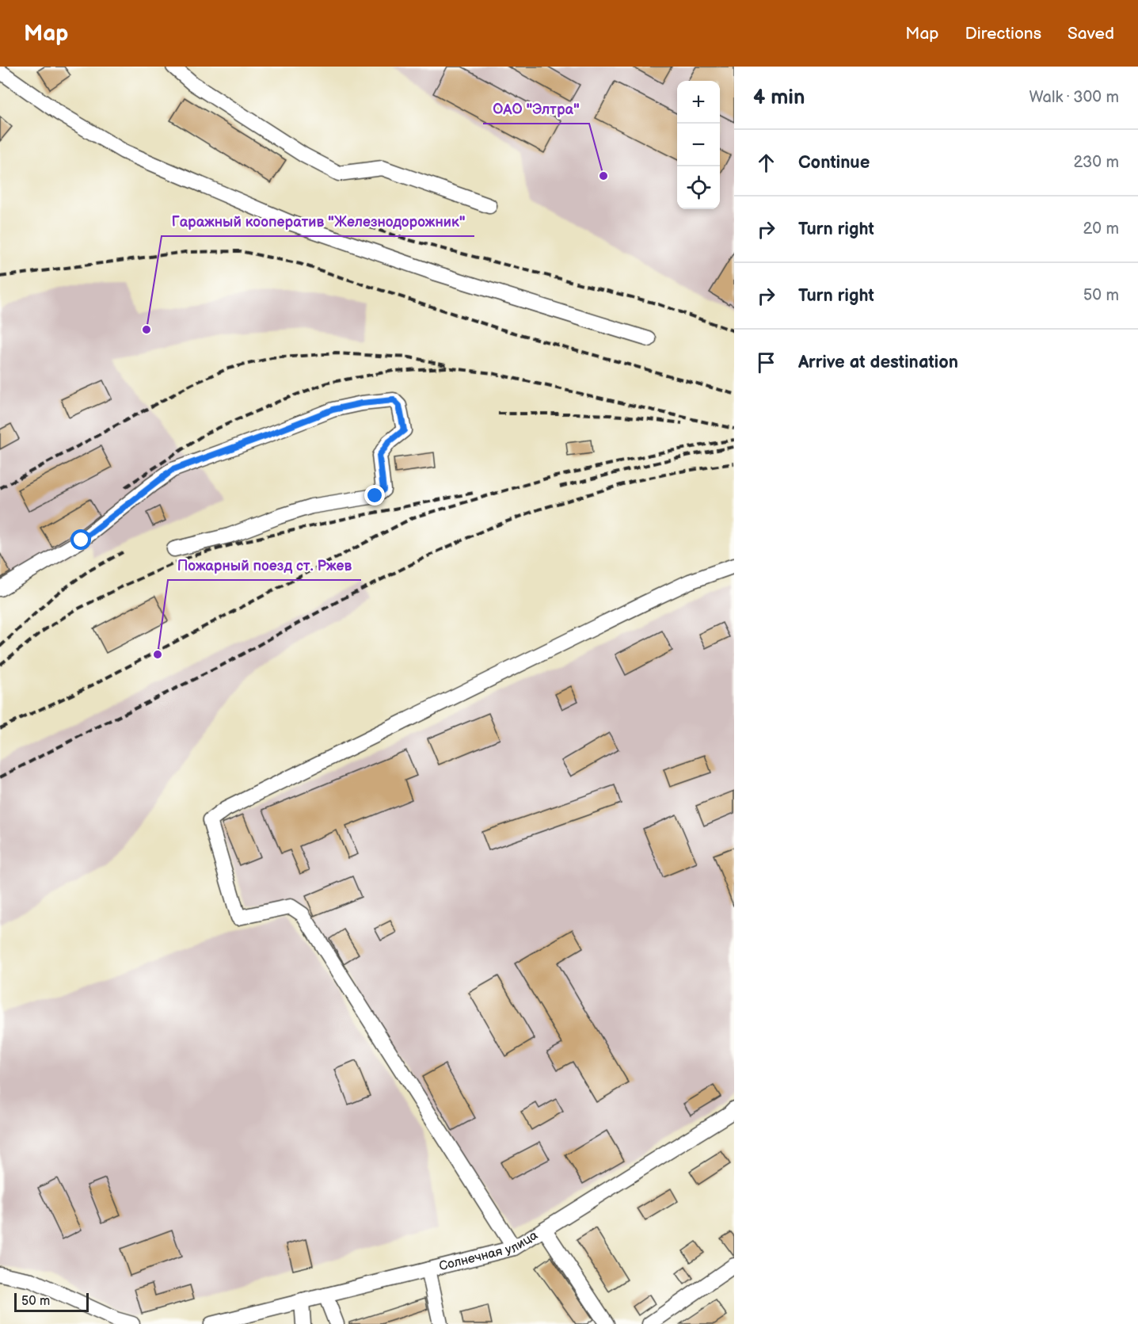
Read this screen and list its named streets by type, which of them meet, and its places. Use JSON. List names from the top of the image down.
{
  "streets": {
    "street": ["Солнечная улица"]
  },
  "places": ["ОАО \"Элтра\"", "Гаражный кооператив \"Железнодорожник\"", "Пожарный поезд ст. Ржев"],
  "scale_bar": "50 m",
  "page": {
    "header": "Map",
    "nav": ["Map", "Directions", "Saved"],
    "heading": ["4 min", "Walk · 300 m"],
    "map_buttons": ["+", "−"],
    "list": [
      ["Continue", "230 m"],
      ["Turn right", "20 m"],
      ["Turn right", "50 m"],
      "Arrive at destination"
    ],
    "scale": "50 m"
  }
}
